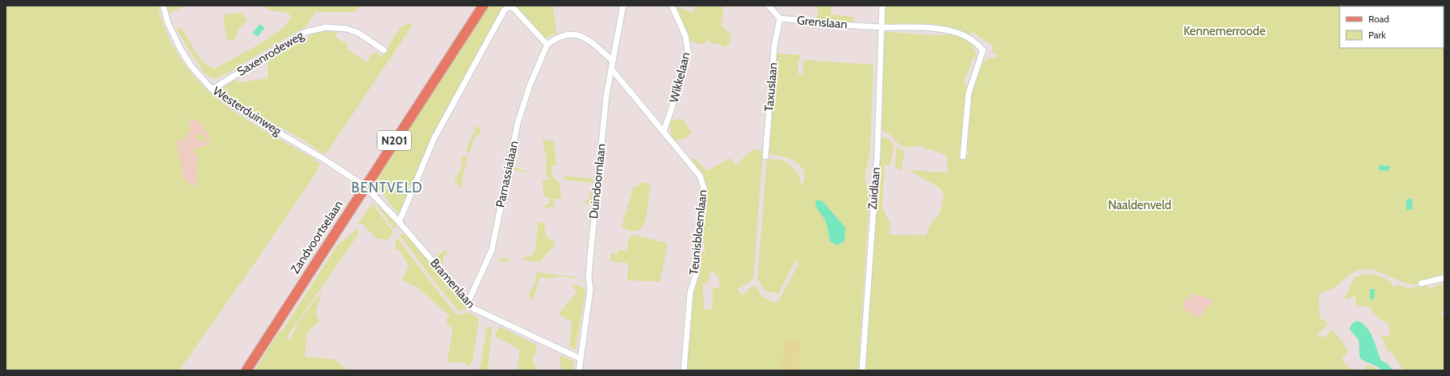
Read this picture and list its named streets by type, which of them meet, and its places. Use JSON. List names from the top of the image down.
{
  "streets": {
    "main road": ["N201", "Zandvoortselaan"],
    "street": [
      "Grenslaan",
      "Saxenrodeweg",
      "Wikkelaan",
      "Taxuslaan",
      "Westerduinweg",
      "Parnassialaan",
      "Duindoornlaan",
      "Zuidlaan",
      "Teunisbloemlaan",
      "Bramenlaan"
    ]
  },
  "crossings": [
    ["Grenslaan", "Taxuslaan"],
    ["Grenslaan", "Zuidlaan"],
    ["Saxenrodeweg", "Westerduinweg"],
    ["Wikkelaan", "Teunisbloemlaan"],
    ["Westerduinweg", "Zandvoortselaan"],
    ["Westerduinweg", "Bramenlaan"],
    ["Parnassialaan", "Bramenlaan"],
    ["Duindoornlaan", "Teunisbloemlaan"],
    ["Duindoornlaan", "Bramenlaan"],
    ["Zandvoortselaan", "Bramenlaan"]
  ],
  "districts": ["BENTVELD"],
  "parks": ["Kennemerroode", "Naaldenveld"],
  "legend": ["Road", "Park"]
}
